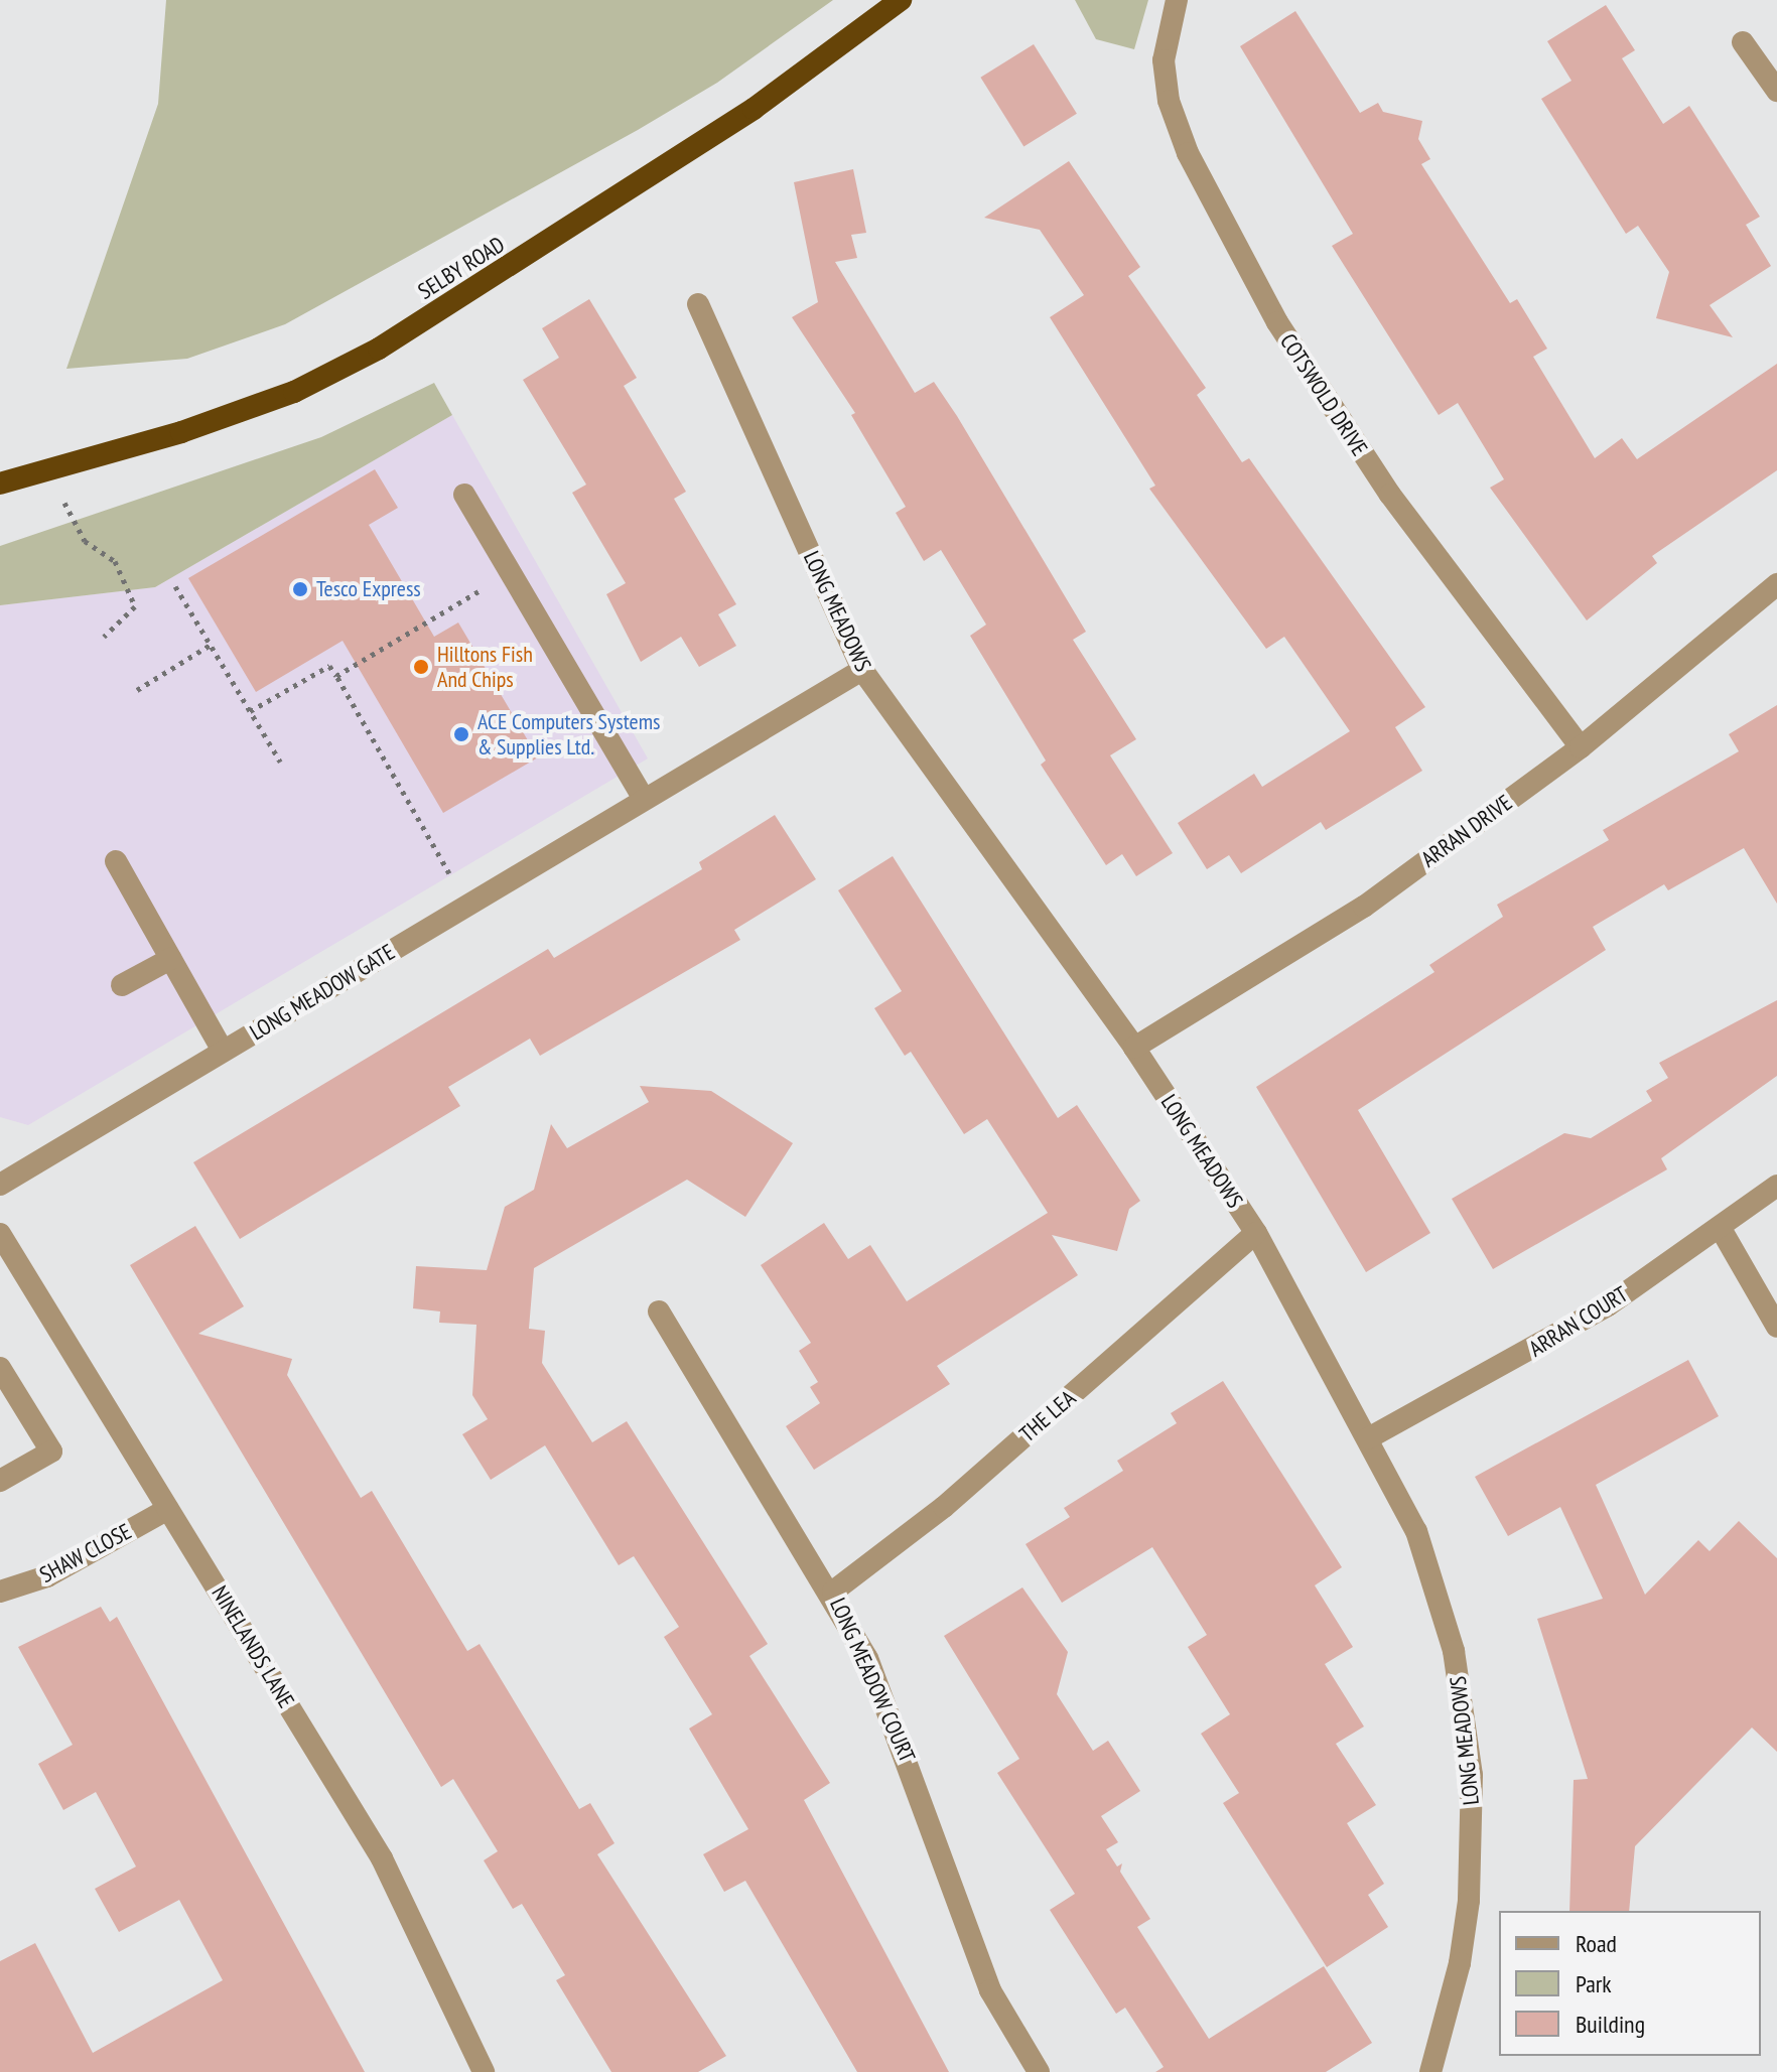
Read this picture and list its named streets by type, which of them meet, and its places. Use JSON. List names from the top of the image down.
{
  "streets": {
    "highway": ["SELBY ROAD"],
    "street": [
      "COTSWOLD DRIVE",
      "LONG MEADOWS",
      "ARRAN DRIVE",
      "LONG MEADOW GATE",
      "ARRAN COURT",
      "THE LEA",
      "SHAW CLOSE",
      "NINELANDS LANE",
      "LONG MEADOW COURT"
    ]
  },
  "crossings": [
    ["COTSWOLD DRIVE", "ARRAN DRIVE"],
    ["LONG MEADOWS", "ARRAN DRIVE"],
    ["LONG MEADOWS", "LONG MEADOW GATE"],
    ["LONG MEADOWS", "ARRAN COURT"],
    ["LONG MEADOWS", "THE LEA"],
    ["THE LEA", "LONG MEADOW COURT"],
    ["SHAW CLOSE", "NINELANDS LANE"]
  ],
  "places": ["Tesco Express", "Hilltons Fish And Chips", "ACE Computers Systems & Supplies Ltd."],
  "legend": ["Road", "Park", "Building"]
}
